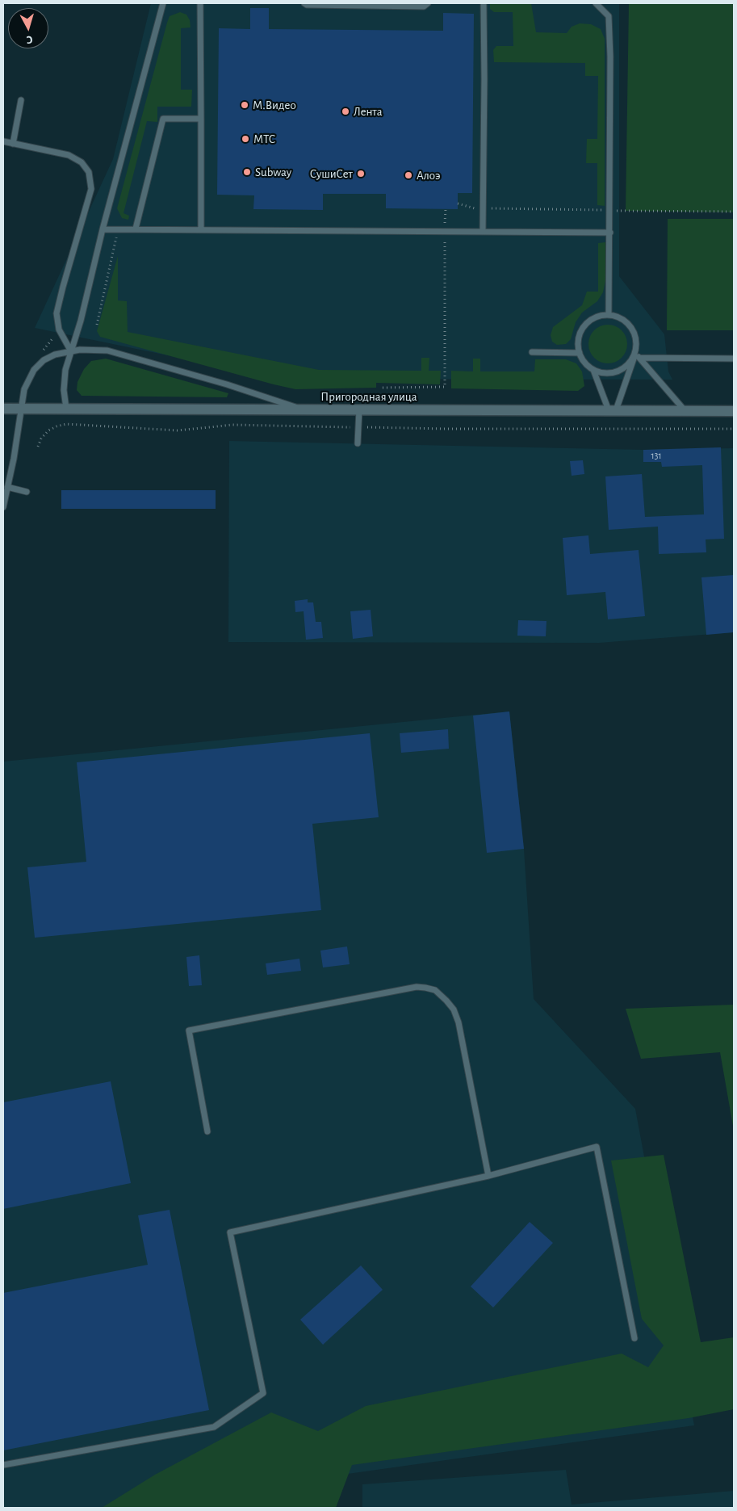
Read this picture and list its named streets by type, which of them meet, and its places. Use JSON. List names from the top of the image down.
{
  "streets": {
    "street": ["Пригородная улица"]
  },
  "places": [
    "М.Видео",
    "Лента",
    "МТС",
    "Subway",
    "СушиСет",
    "Алоэ"
  ],
  "house_numbers": ["131"],
  "north": "bottom"
}
